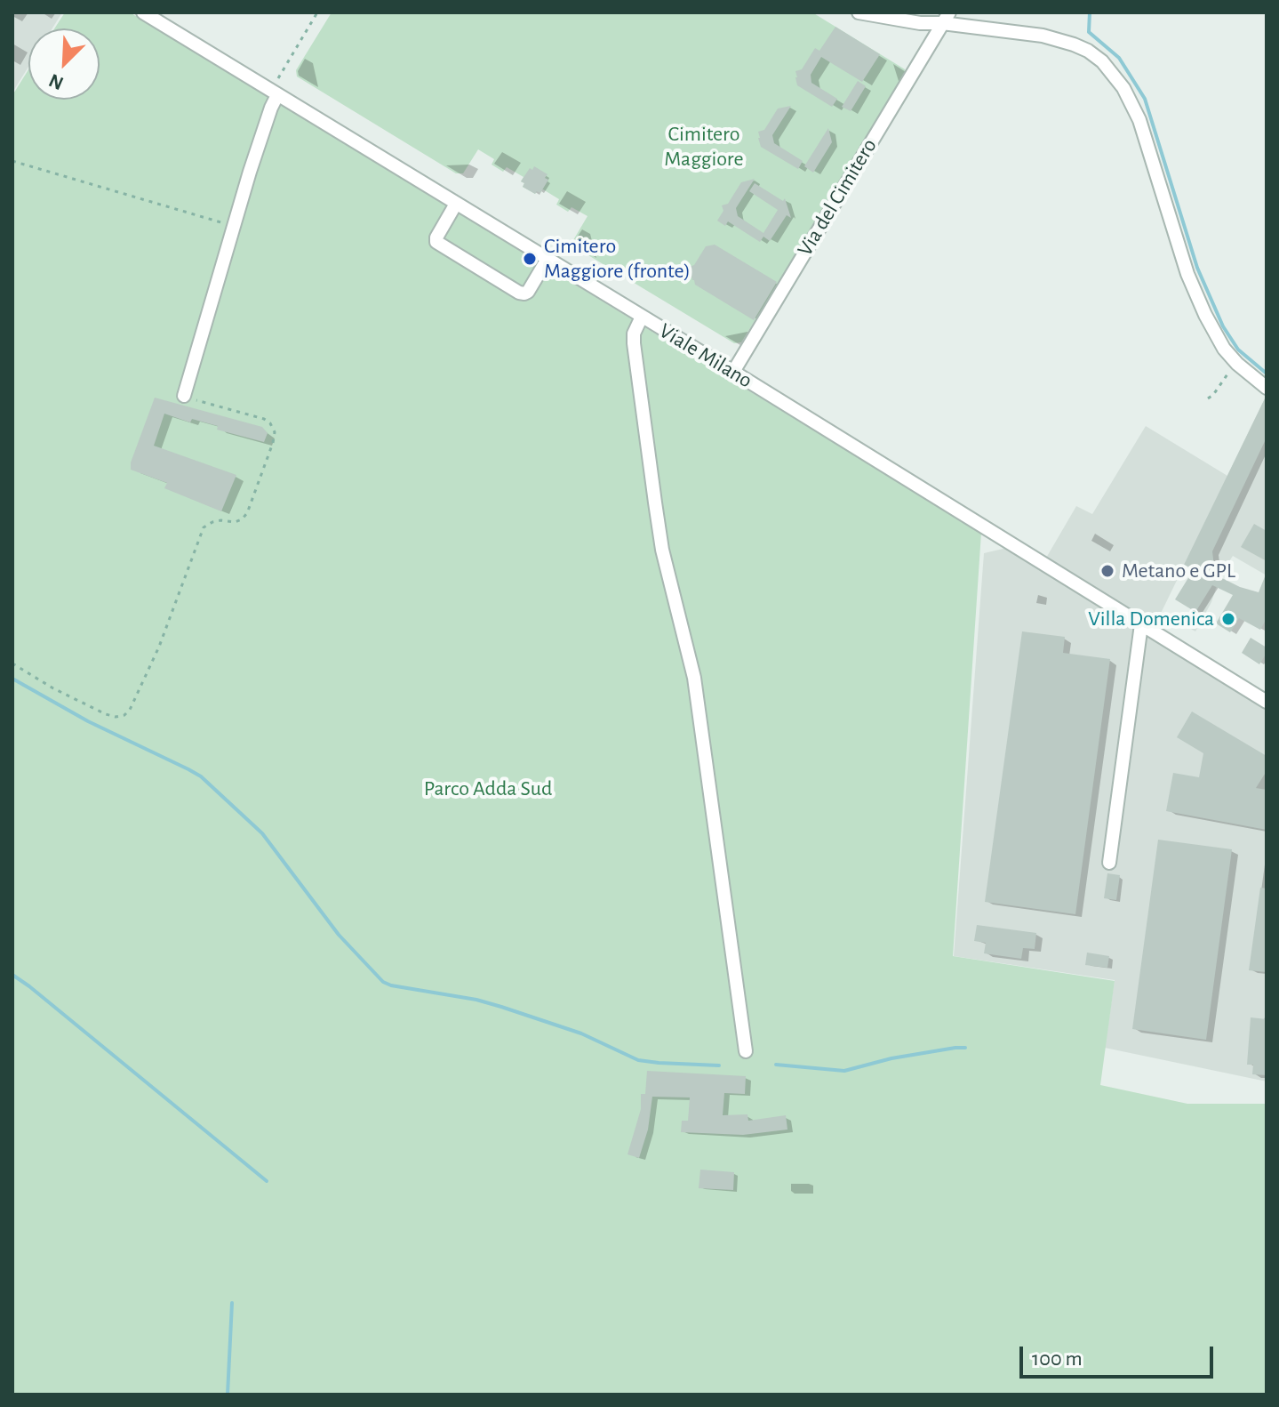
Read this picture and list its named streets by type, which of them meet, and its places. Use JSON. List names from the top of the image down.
{
  "streets": {
    "street": ["Via del Cimitero", "Viale Milano"]
  },
  "crossings": [
    ["Via del Cimitero", "Viale Milano"]
  ],
  "parks": ["Cimitero Maggiore", "Parco Adda Sud"],
  "places": ["Cimitero Maggiore (fronte)", "Metano e GPL", "Villa Domenica"],
  "scale_bar": "100 m",
  "north": "bottom left"
}
